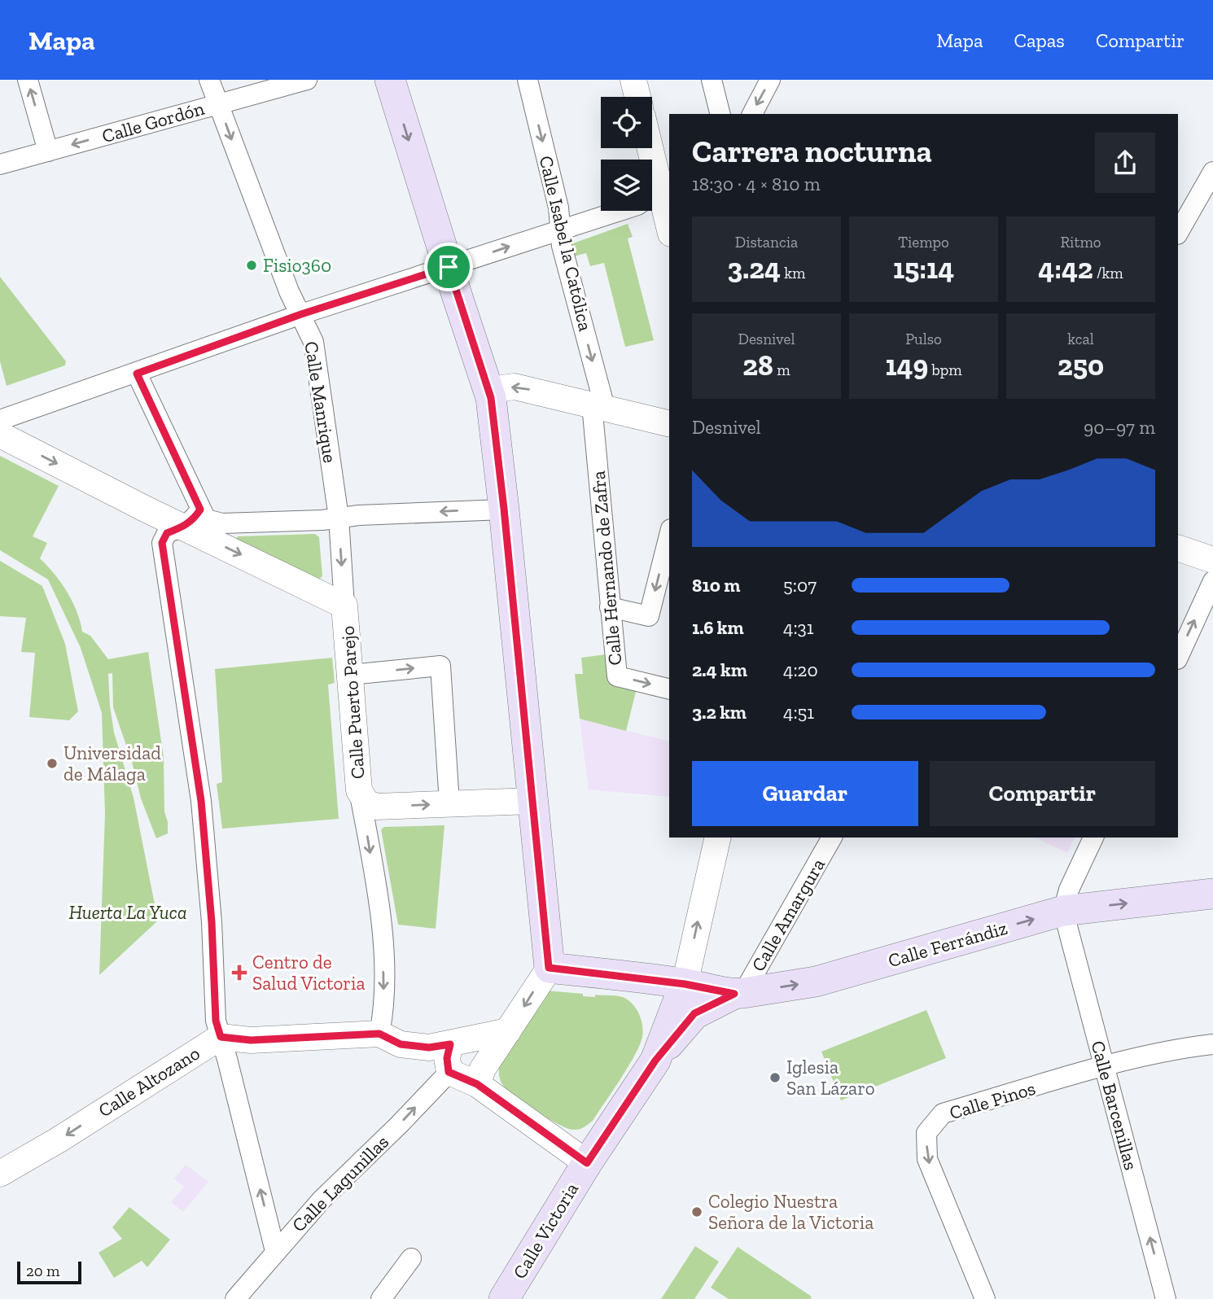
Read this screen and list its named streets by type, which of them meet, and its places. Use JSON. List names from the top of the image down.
{
  "streets": {
    "main road": ["Calle Ferrándiz", "Calle Victoria"],
    "street": [
      "Calle Gordón",
      "Calle Isabel la Católica",
      "Calle Manrique",
      "Calle Hernando de Zafra",
      "Calle Puerto Parejo",
      "Calle Amargura",
      "Calle Altozano",
      "Calle Pinos",
      "Calle Barcenillas",
      "Calle Lagunillas"
    ]
  },
  "crossings": [
    ["Calle Gordón", "Calle Manrique"],
    ["Calle Isabel la Católica", "Calle Hernando de Zafra"],
    ["Calle Manrique", "Calle Puerto Parejo"],
    ["Calle Amargura", "Calle Ferrándiz"],
    ["Calle Ferrándiz", "Calle Barcenillas"],
    ["Calle Ferrándiz", "Calle Victoria"],
    ["Calle Pinos", "Calle Barcenillas"]
  ],
  "one_way": [
    "Calle Gordón",
    "Calle Ferrándiz",
    "Calle Altozano",
    "Calle Barcenillas",
    "Calle Lagunillas"
  ],
  "parks": ["Huerta La Yuca"],
  "places": {
    "other": [
      "Fisio360",
      "Universidad de Málaga",
      "Iglesia San Lázaro",
      "Colegio Nuestra Señora de la Victoria"
    ],
    "health": ["Centro de Salud Victoria"]
  },
  "scale_bar": "20 m",
  "page": {
    "header": "Mapa",
    "nav": ["Mapa", "Capas", "Compartir"],
    "heading": ["Carrera nocturna", "18:30 · 4 × 810 m"],
    "stats": [
      ["Distancia", "3.24 km"],
      ["Tiempo", "15:14"],
      ["Ritmo", "4:42 /km"],
      ["Desnivel", "28 m"],
      ["Pulso", "149 bpm"],
      ["kcal", "250"]
    ],
    "chart": ["Desnivel", "90–97 m"],
    "list": [
      {
        "name": "810 m",
        "note": "5:07"
      },
      {
        "name": "1.6 km",
        "note": "4:31"
      },
      {
        "name": "2.4 km",
        "note": "4:20"
      },
      {
        "name": "3.2 km",
        "note": "4:51"
      }
    ],
    "buttons": ["Guardar", "Compartir"],
    "scale": "20 m"
  }
}
